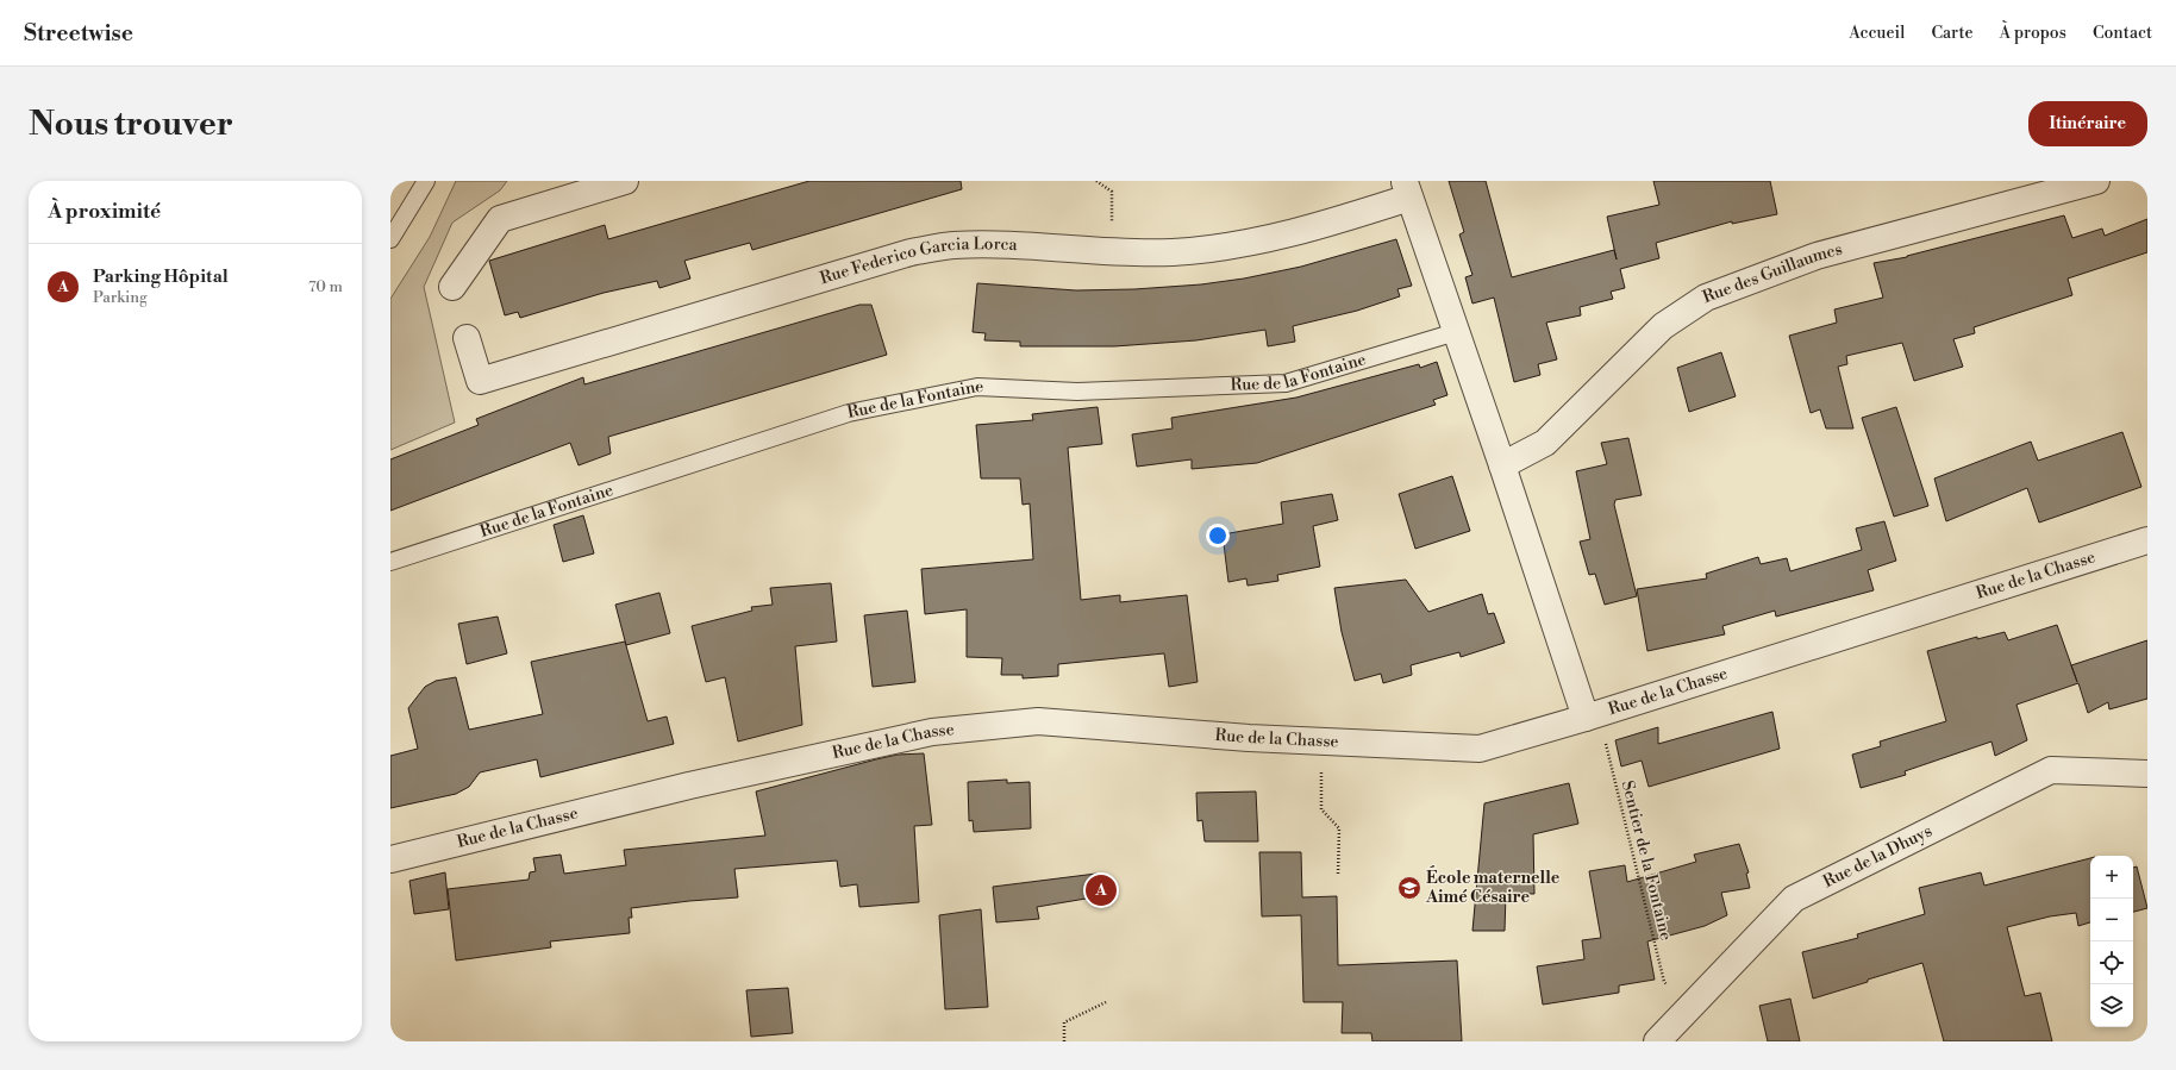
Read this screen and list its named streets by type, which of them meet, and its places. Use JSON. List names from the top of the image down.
{
  "streets": {
    "street": [
      "Rue Federico Garcia Lorca",
      "Rue des Guillaumes",
      "Rue de la Chasse",
      "Rue de la Dhuys"
    ],
    "lane": ["Rue de la Fontaine"],
    "path": ["Sentier de la Fontaine"]
  },
  "crossings": [
    ["Rue de la Chasse", "Sentier de la Fontaine"],
    ["Rue de la Dhuys", "Sentier de la Fontaine"]
  ],
  "places": {
    "school or university": ["École maternelle Aimé Césaire"]
  },
  "page": {
    "header": "Streetwise",
    "nav": [
      "Accueil",
      "Carte",
      "À propos",
      "Contact"
    ],
    "buttons": "Itinéraire",
    "title": "Nous trouver",
    "heading": "À proximité",
    "list": [
      {
        "mark": "A",
        "name": "Parking Hôpital",
        "note": "Parking",
        "value": "70 m"
      }
    ],
    "map_buttons": ["+", "−"],
    "pins": "A"
  }
}
